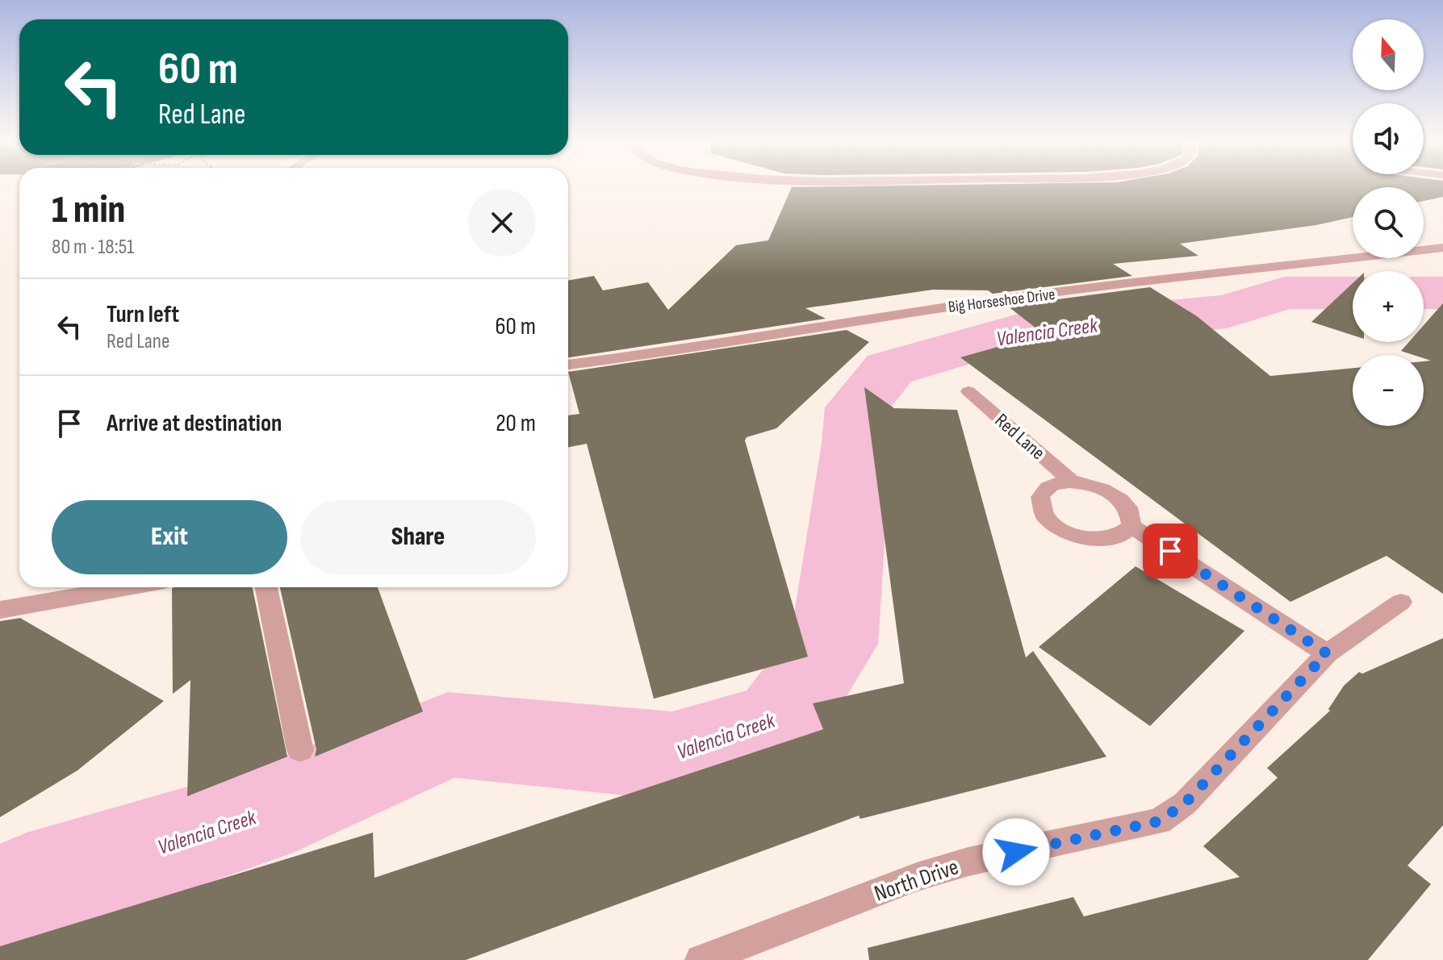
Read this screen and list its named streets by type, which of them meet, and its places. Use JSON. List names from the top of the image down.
{
  "streets": {
    "street": ["Big Horseshoe Drive", "Red Lane", "North Drive"]
  },
  "water": ["Valencia Creek"],
  "north": "top",
  "page": {
    "map_buttons": ["+", "−"],
    "turn": ["60 m", "Red Lane"],
    "heading": ["1 min", "80 m · 18:51"],
    "list": [
      {
        "name": "Turn left",
        "note": "Red Lane",
        "value": "60 m"
      },
      {
        "name": "Arrive at destination",
        "value": "20 m"
      }
    ],
    "buttons": ["Exit", "Share"]
  }
}
